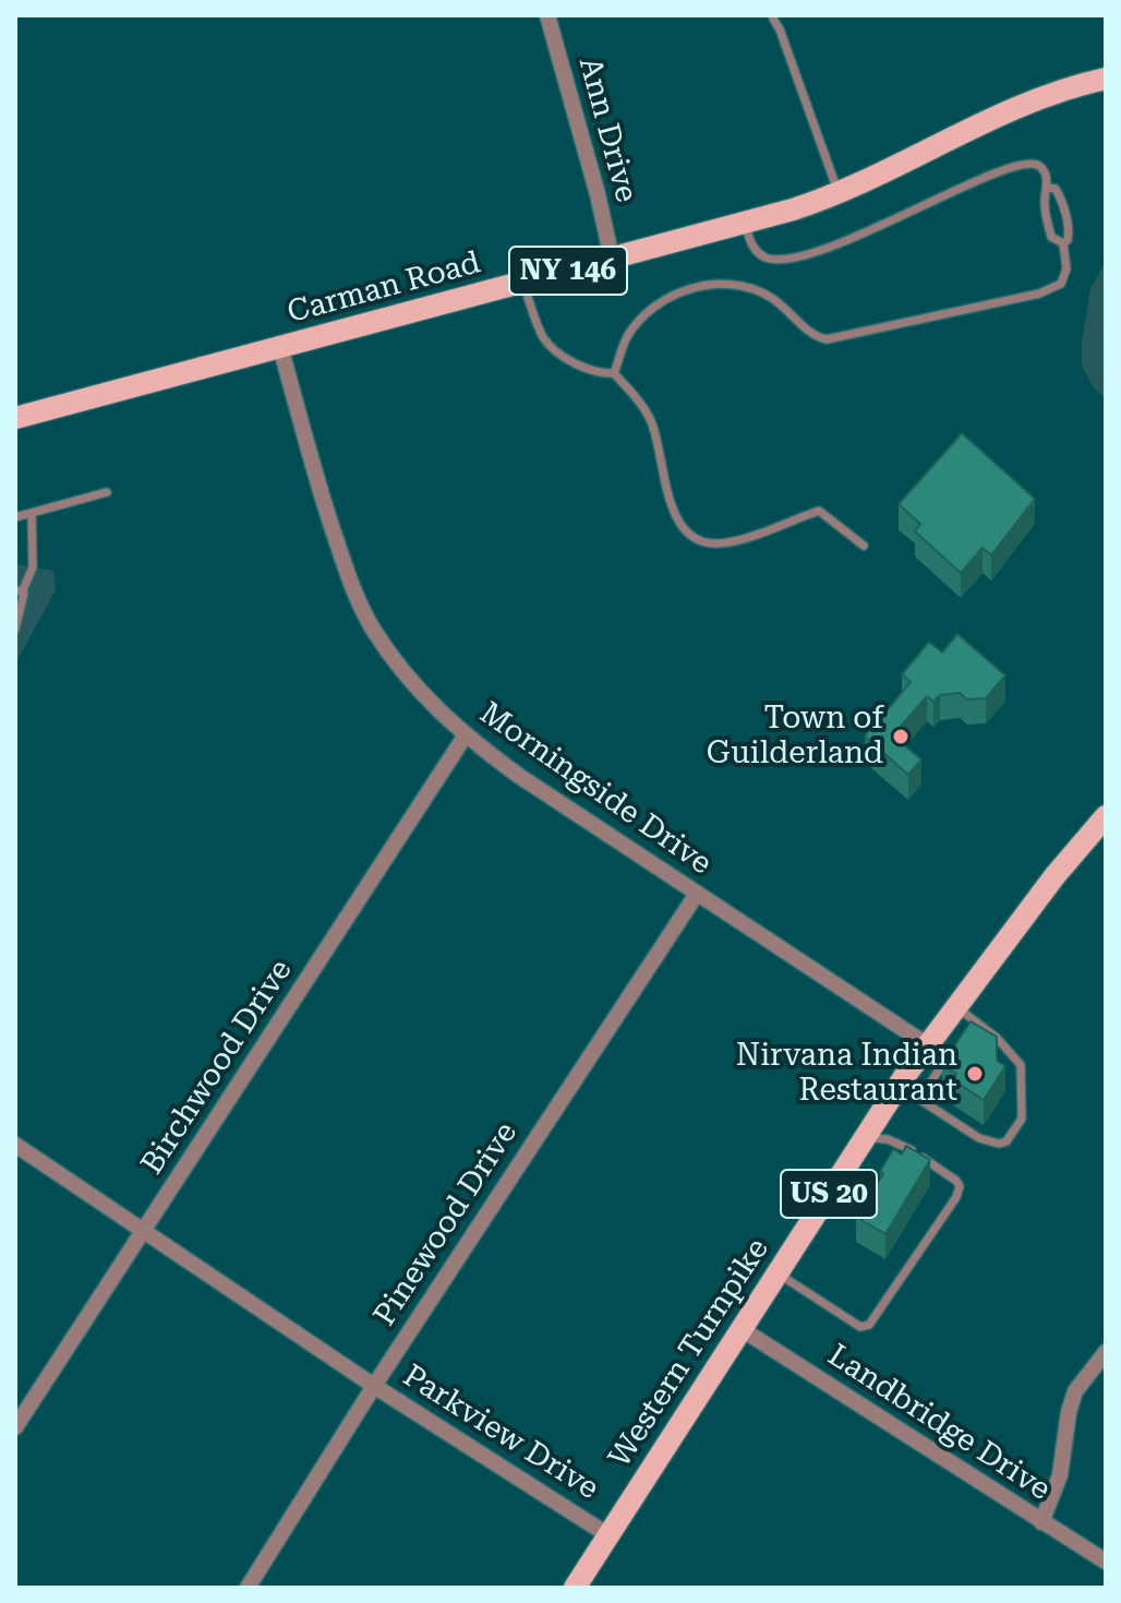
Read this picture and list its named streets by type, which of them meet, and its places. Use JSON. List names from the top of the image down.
{
  "streets": {
    "main road": [
      "NY 146",
      "Carman Road",
      "US 20",
      "Western Turnpike"
    ],
    "street": [
      "Ann Drive",
      "Morningside Drive",
      "Birchwood Drive",
      "Pinewood Drive",
      "Landbridge Drive",
      "Parkview Drive"
    ]
  },
  "crossings": [
    ["Ann Drive", "Carman Road"],
    ["Carman Road", "Morningside Drive"],
    ["Morningside Drive", "Birchwood Drive"],
    ["Morningside Drive", "Pinewood Drive"],
    ["Morningside Drive", "Western Turnpike"],
    ["Birchwood Drive", "Parkview Drive"],
    ["Pinewood Drive", "Parkview Drive"],
    ["Western Turnpike", "Landbridge Drive"],
    ["Western Turnpike", "Parkview Drive"]
  ],
  "places": ["Town of Guilderland", "Nirvana Indian Restaurant"]
}
